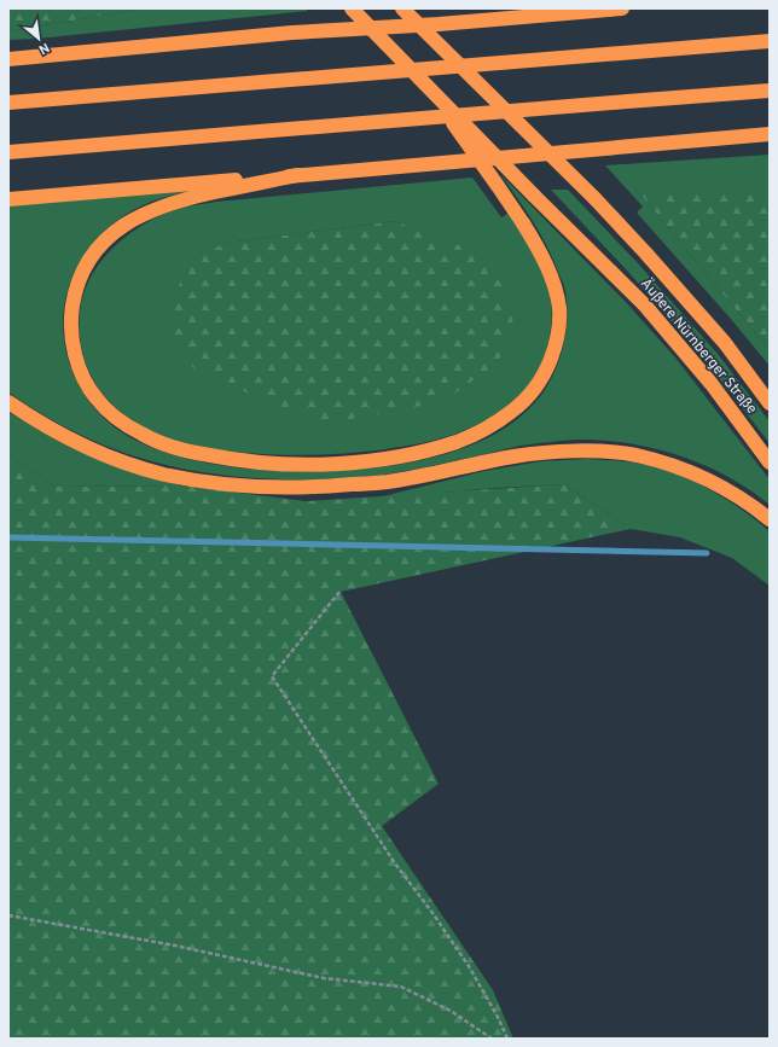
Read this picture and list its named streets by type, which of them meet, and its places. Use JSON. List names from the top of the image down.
{
  "streets": {
    "highway": ["Äußere Nürnberger Straße"]
  },
  "north": "bottom right"
}
